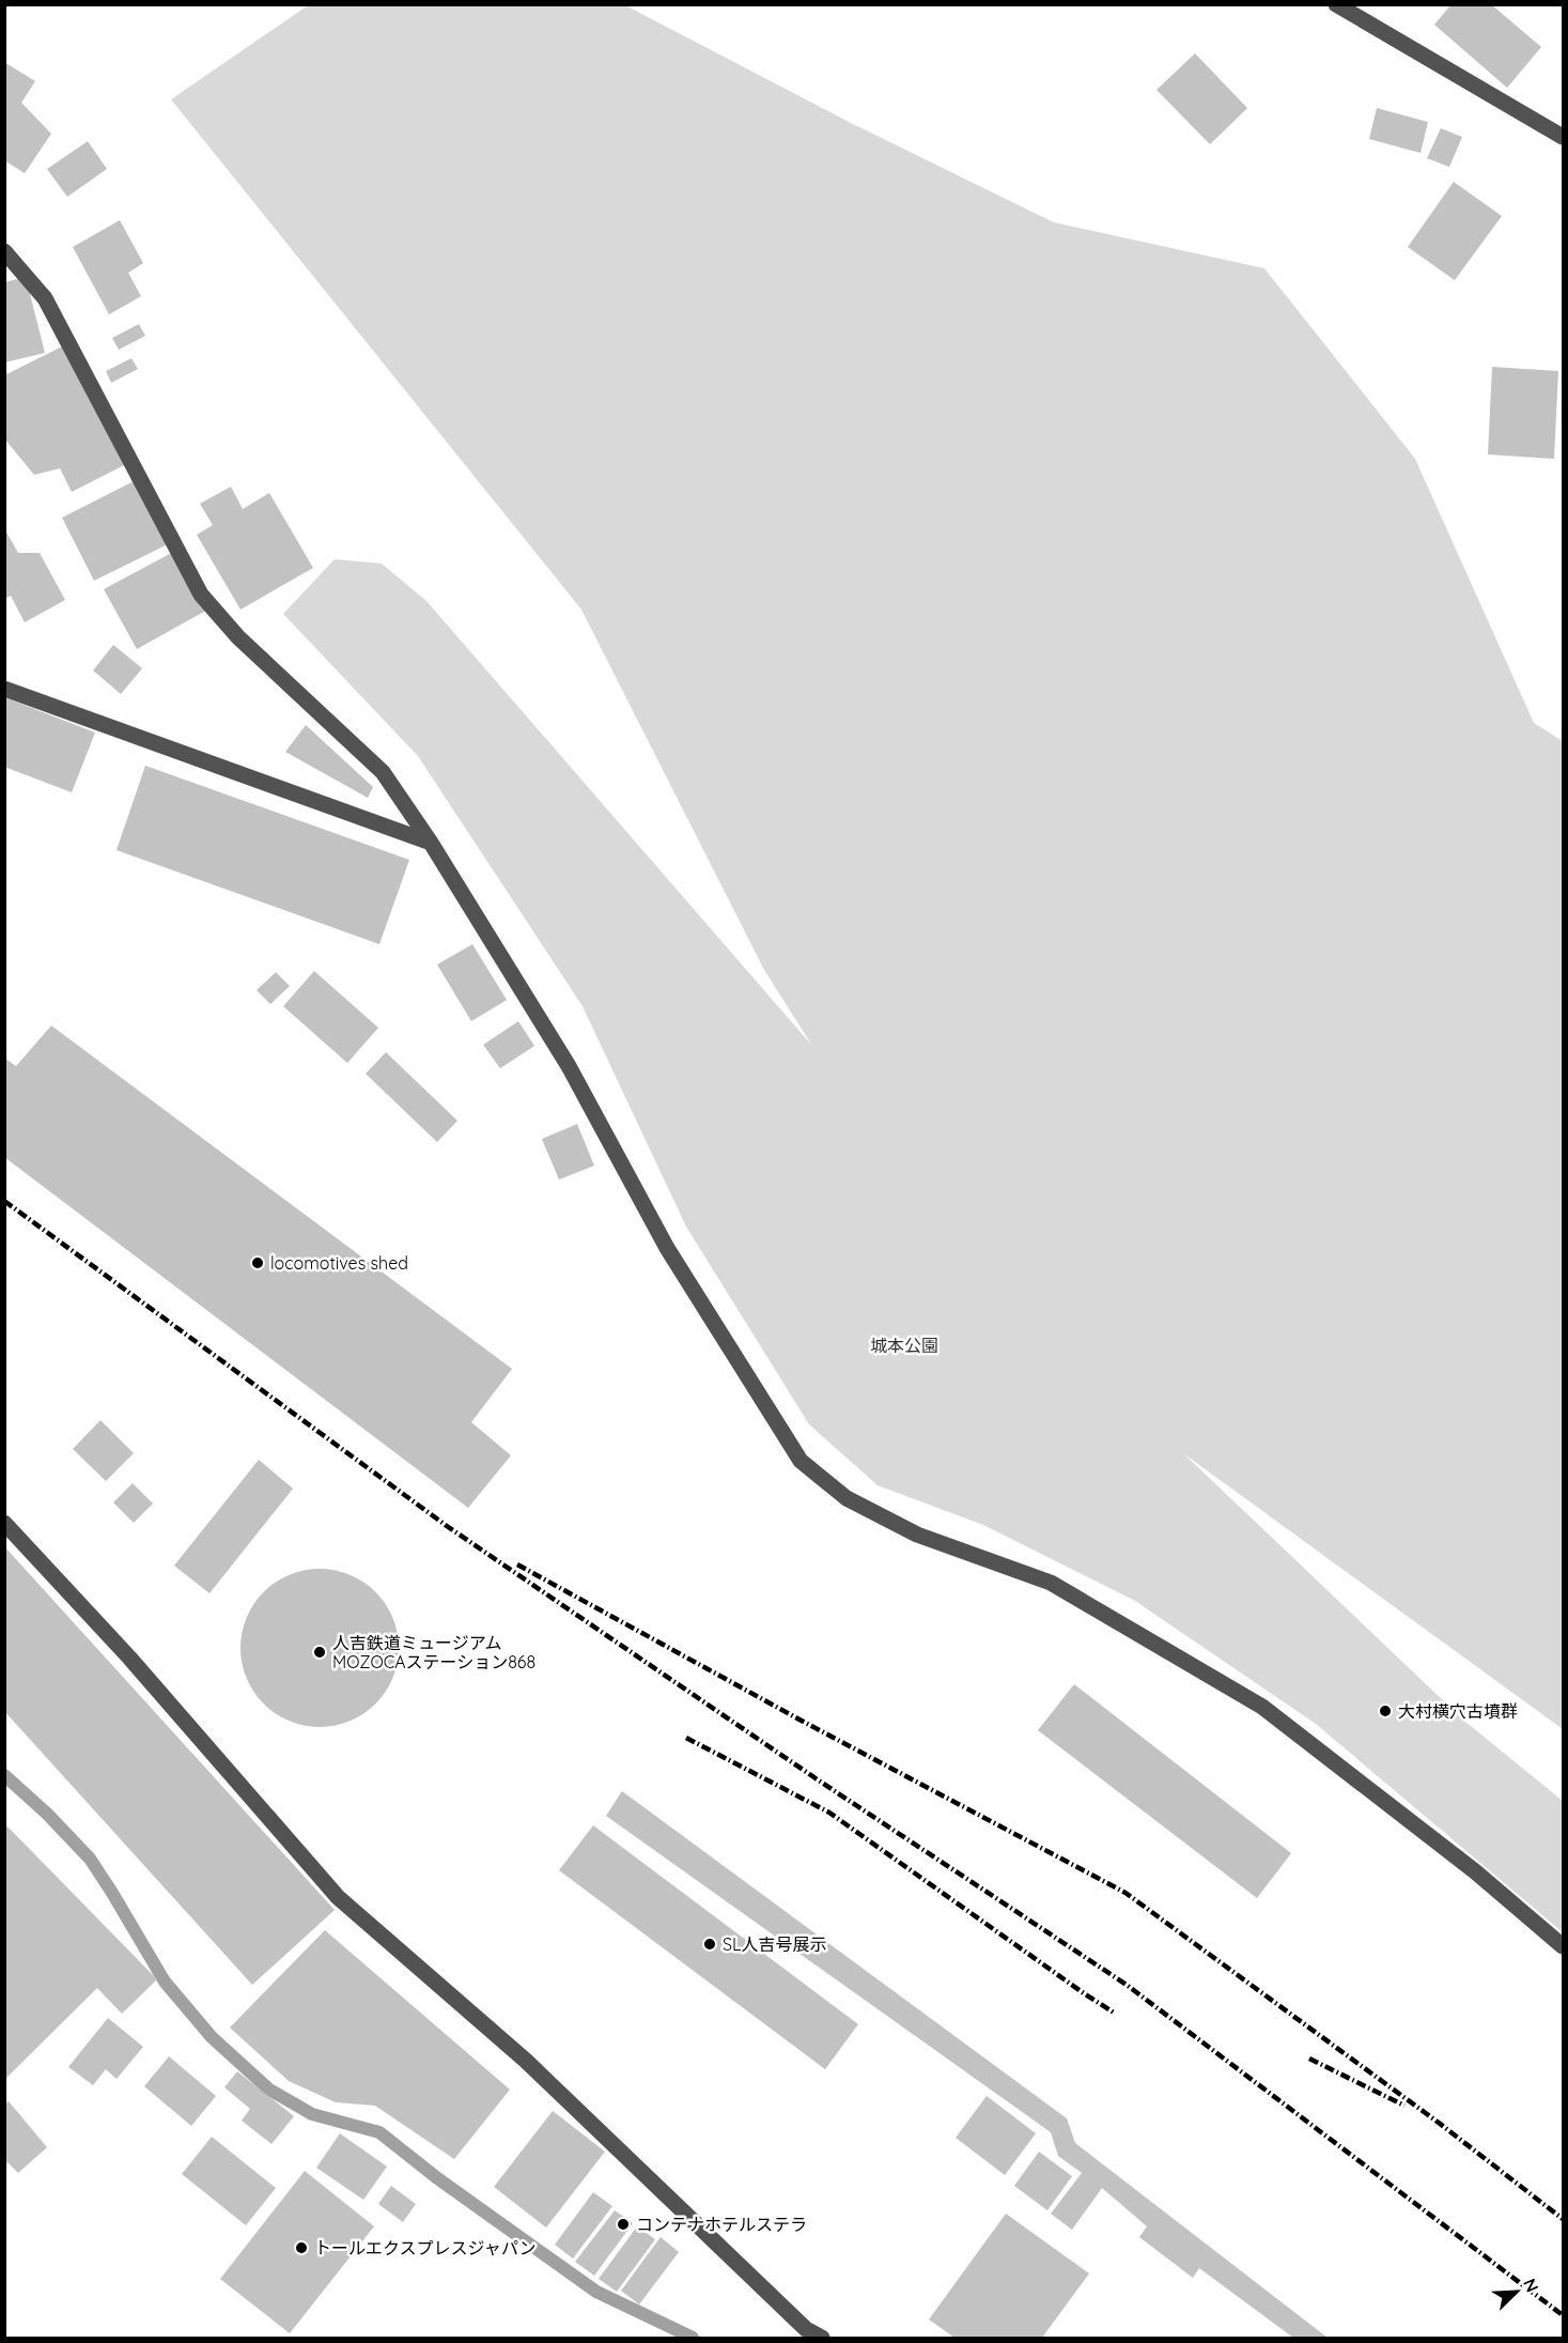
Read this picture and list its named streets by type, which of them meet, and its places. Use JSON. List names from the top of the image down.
{
  "parks": ["城本公園"],
  "places": [
    "locomotives shed",
    "人吉鉄道ミュージアム MOZOCAステーション868",
    "大村横穴古墳群",
    "SL人吉号展示",
    "コンテナホテルステラ",
    "トールエクスプレスジャパン"
  ],
  "north": "top right"
}
